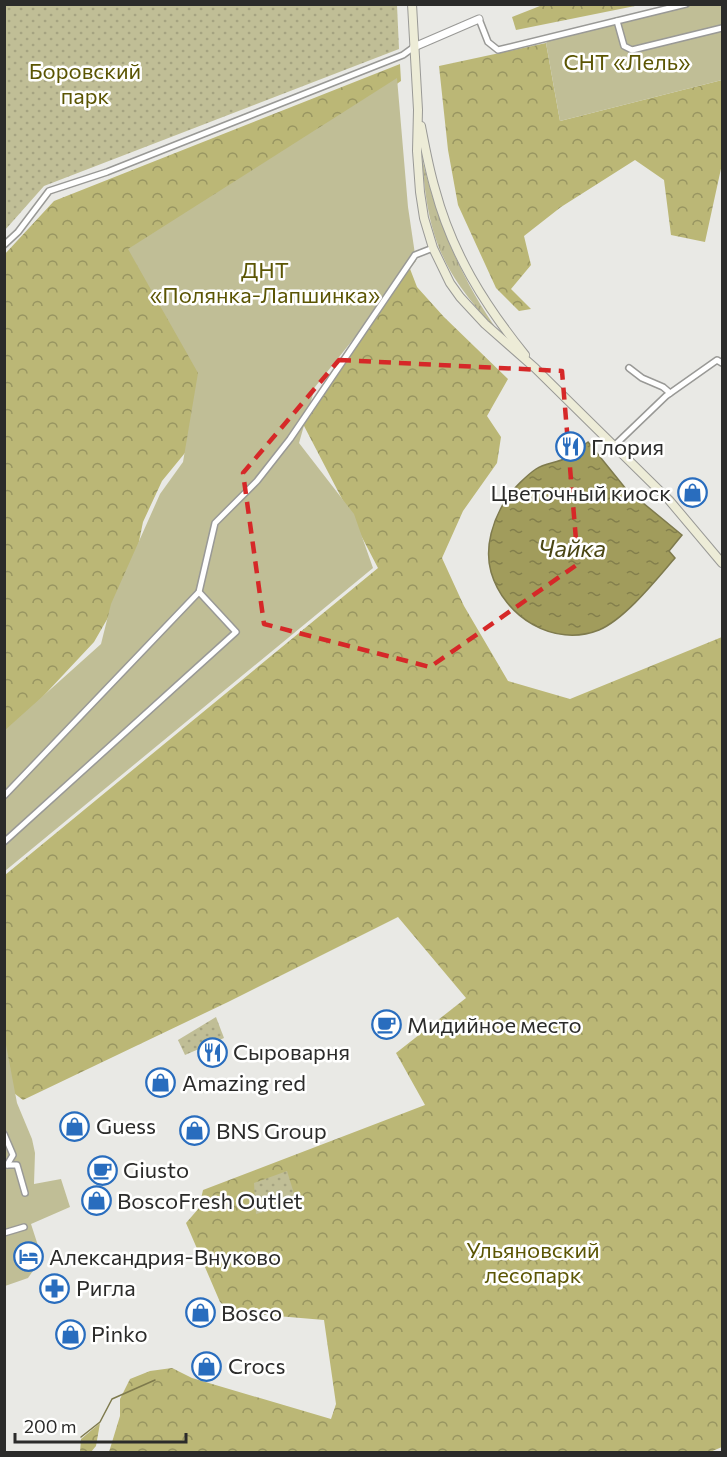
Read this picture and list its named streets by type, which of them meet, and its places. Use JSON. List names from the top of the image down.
{
  "water": ["Чайка"],
  "parks": [
    "СНТ «Лель»",
    "Боровский парк",
    "ДНТ «Полянка-Лапшинка»",
    "Ульяновский лесопарк"
  ],
  "places": {
    "restaurant": ["Глория", "Сыроварня"],
    "shop": [
      "Цветочный киоск",
      "Amazing red",
      "Guess",
      "BNS Group",
      "BoscoFresh Outlet",
      "Bosco",
      "Pinko",
      "Crocs"
    ],
    "cafe": ["Мидийное место", "Giusto"],
    "hotel": ["Александрия-Внуково"],
    "pharmacy": ["Ригла"]
  },
  "scale_bar": "200 m"
}
